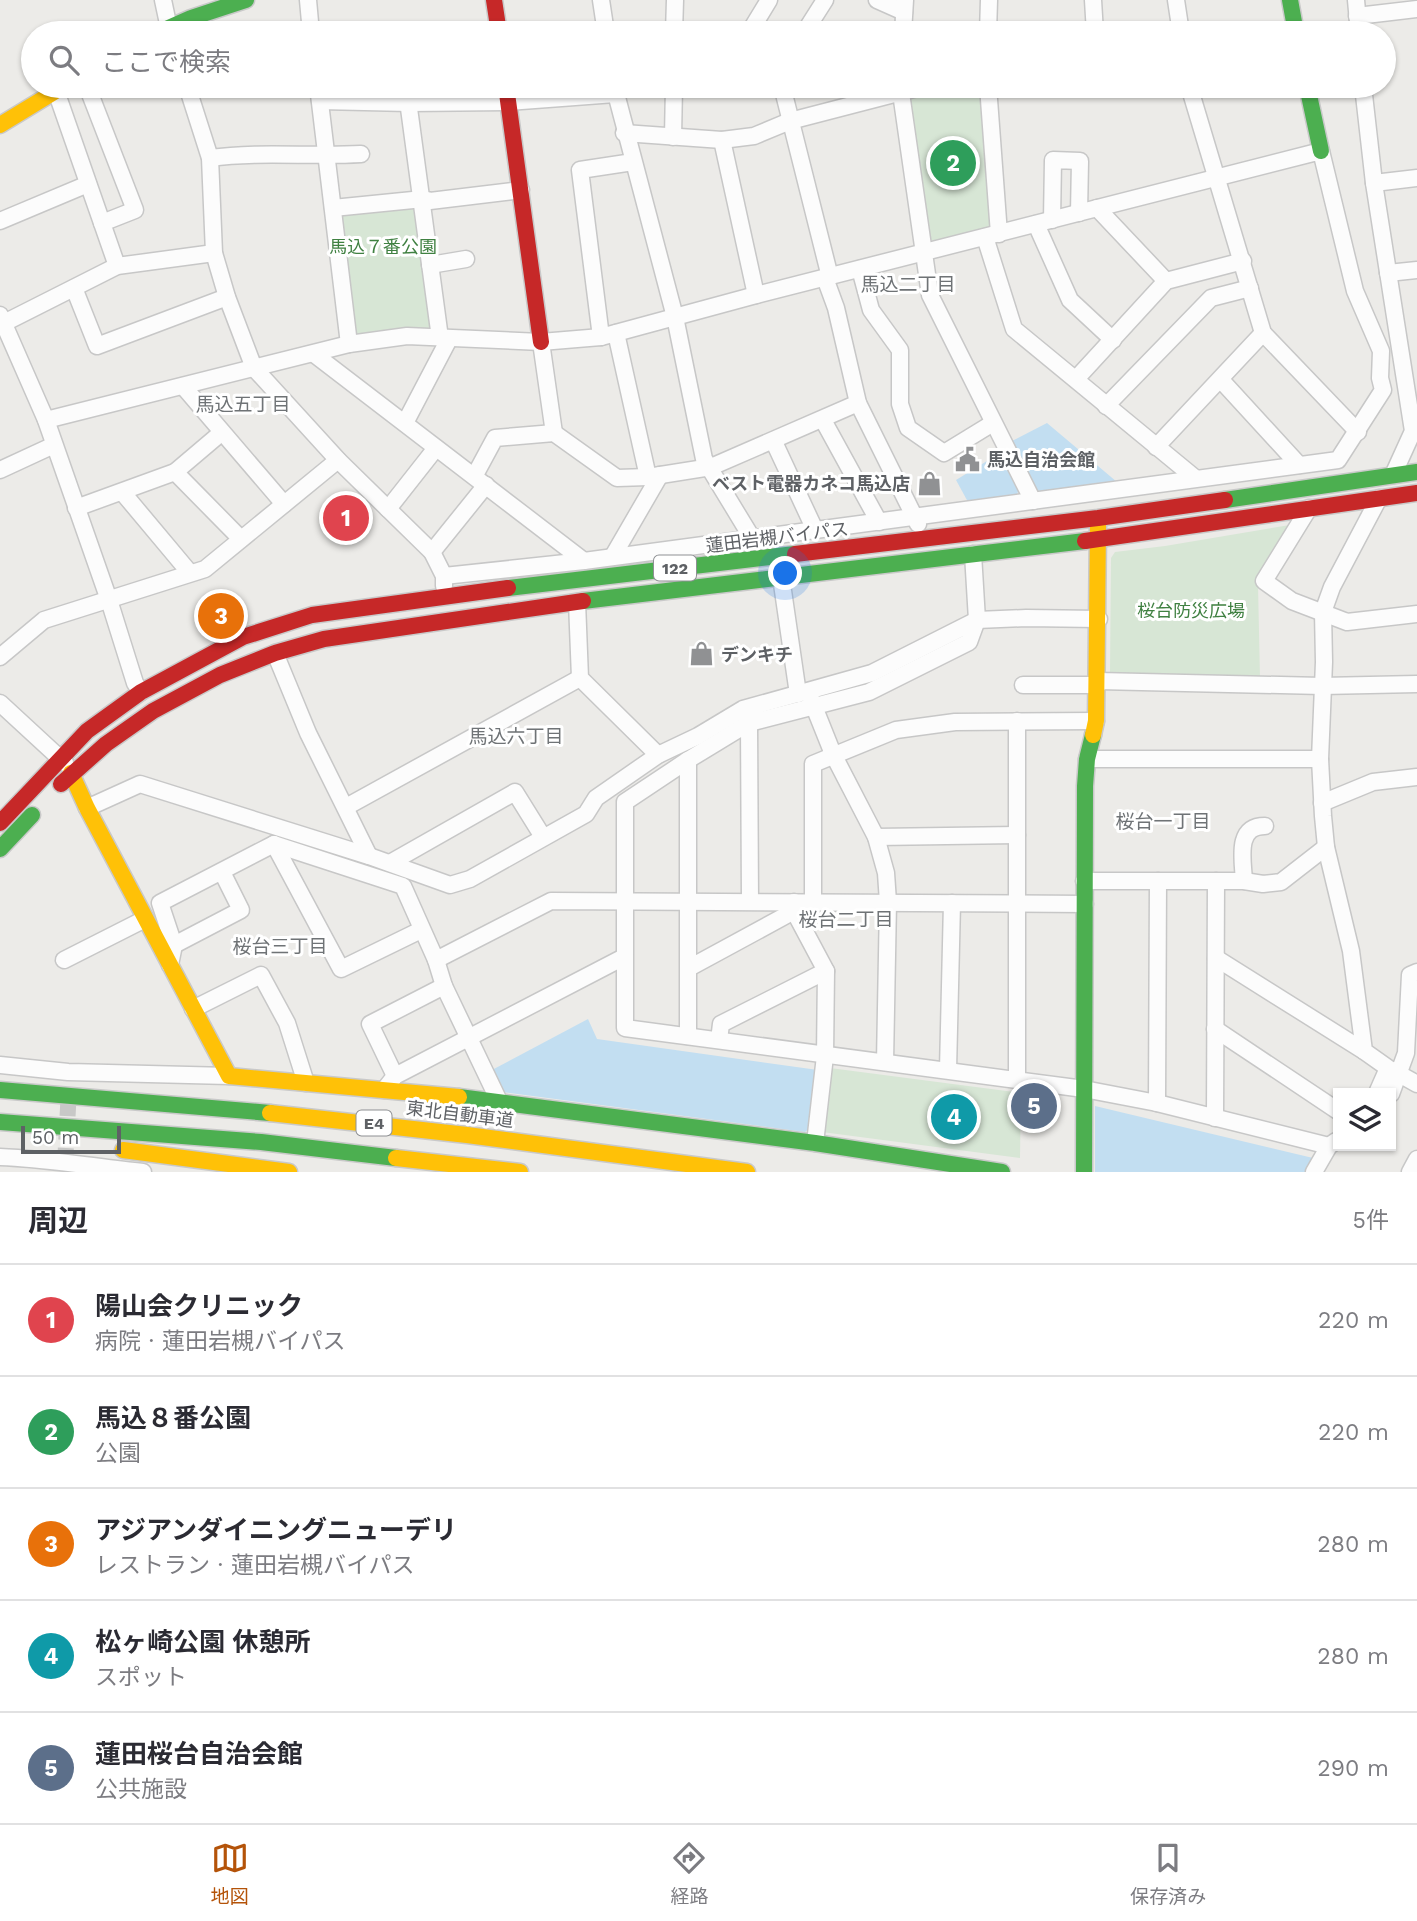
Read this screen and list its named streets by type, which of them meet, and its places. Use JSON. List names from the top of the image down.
{
  "streets": {
    "main road": [
      "蓮田岩槻バイパス",
      "122",
      "東北自動車道",
      "E4"
    ]
  },
  "districts": [
    "馬込二丁目",
    "馬込五丁目",
    "馬込六丁目",
    "桜台一丁目",
    "桜台二丁目",
    "桜台三丁目"
  ],
  "parks": ["馬込７番公園", "桜台防災広場"],
  "places": {
    "public building": ["馬込自治会館"],
    "shop": ["ベスト電器カネコ馬込店", "デンキチ"]
  },
  "scale_bar": "50 m",
  "page": {
    "search": "ここで検索",
    "pins": [
      "2",
      "1",
      "3",
      "5",
      "4"
    ],
    "scale": "50 m",
    "heading": ["周辺", "5件"],
    "list": [
      {
        "mark": "1",
        "name": "陽山会クリニック",
        "note": "病院 · 蓮田岩槻バイパス",
        "value": "220 m"
      },
      {
        "mark": "2",
        "name": "馬込８番公園",
        "note": "公園",
        "value": "220 m"
      },
      {
        "mark": "3",
        "name": "アジアンダイニングニューデリ",
        "note": "レストラン · 蓮田岩槻バイパス",
        "value": "280 m"
      },
      {
        "mark": "4",
        "name": "松ヶ崎公園 休憩所",
        "note": "スポット",
        "value": "280 m"
      },
      {
        "mark": "5",
        "name": "蓮田桜台自治会館",
        "note": "公共施設",
        "value": "290 m"
      }
    ],
    "nav": ["地図", "経路", "保存済み"]
  }
}
